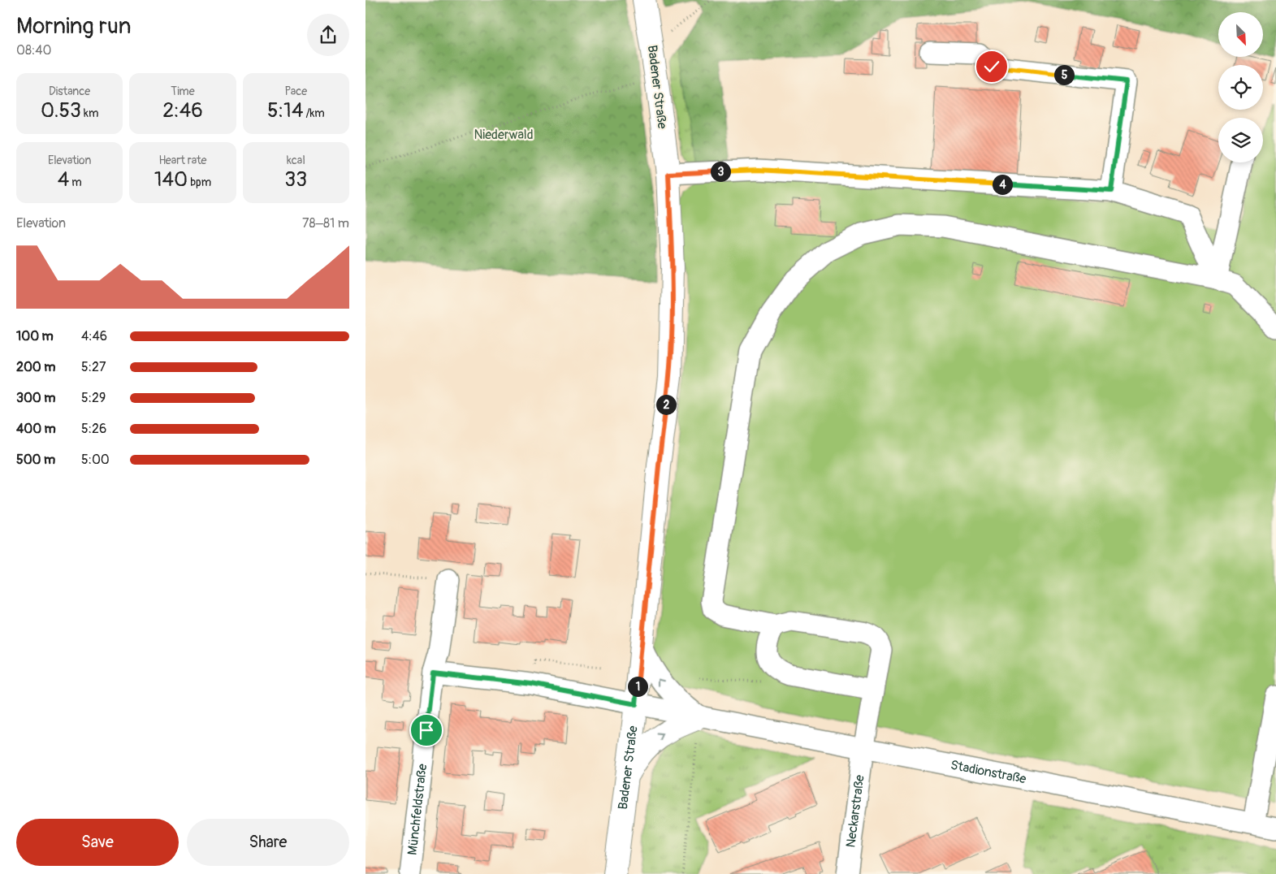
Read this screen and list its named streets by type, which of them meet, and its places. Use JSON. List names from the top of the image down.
{
  "streets": {
    "main road": ["Badener Straße"],
    "street": ["Stadionstraße", "Münchfeldstraße", "Neckarstraße"]
  },
  "crossings": [
    ["Badener Straße", "Stadionstraße"],
    ["Stadionstraße", "Neckarstraße"]
  ],
  "parks": ["Niederwald"],
  "north": "bottom right",
  "page": {
    "heading": ["Morning run", "08:40"],
    "pins": [
      "5",
      "3",
      "4",
      "2",
      "1"
    ],
    "stats": [
      ["Distance", "0.53 km"],
      ["Time", "2:46"],
      ["Pace", "5:14 /km"],
      ["Elevation", "4 m"],
      ["Heart rate", "140 bpm"],
      ["kcal", "33"]
    ],
    "chart": ["Elevation", "78–81 m"],
    "list": [
      {
        "name": "100 m",
        "note": "4:46"
      },
      {
        "name": "200 m",
        "note": "5:27"
      },
      {
        "name": "300 m",
        "note": "5:29"
      },
      {
        "name": "400 m",
        "note": "5:26"
      },
      {
        "name": "500 m",
        "note": "5:00"
      }
    ],
    "buttons": ["Save", "Share"]
  }
}
